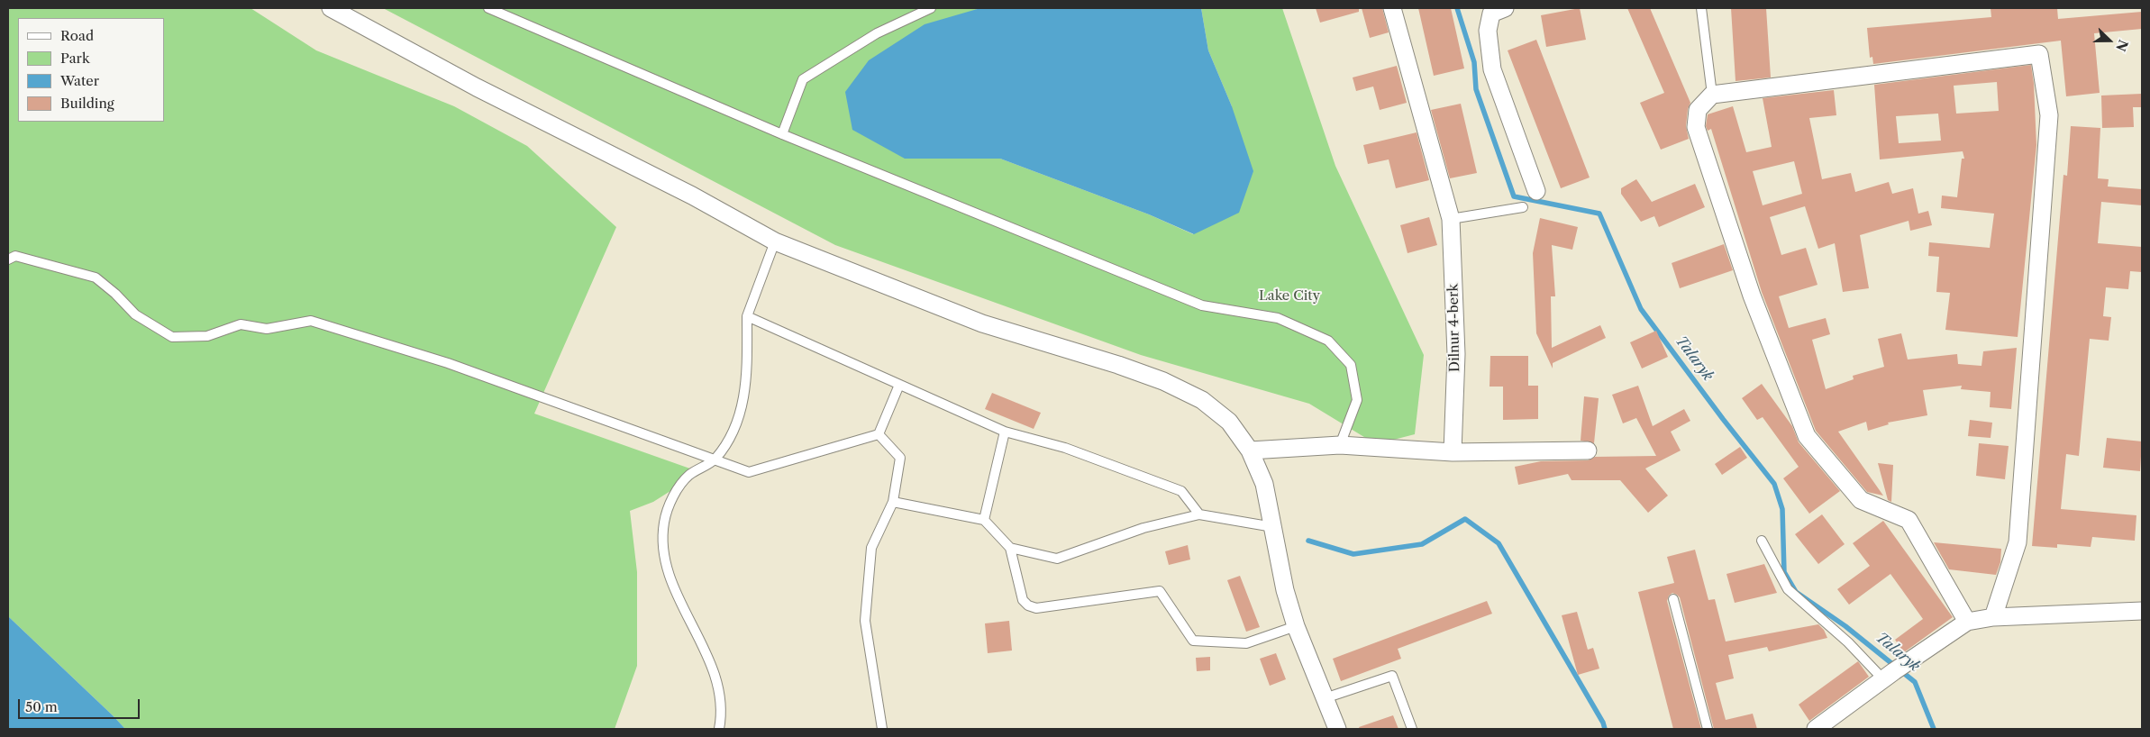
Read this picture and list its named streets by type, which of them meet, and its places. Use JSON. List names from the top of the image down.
{
  "streets": {
    "street": ["Dilnur 4-berk"]
  },
  "water": ["Talaryk"],
  "parks": ["Lake City"],
  "legend": [
    "Road",
    "Park",
    "Water",
    "Building"
  ],
  "scale_bar": "50 m",
  "north": "right"
}
